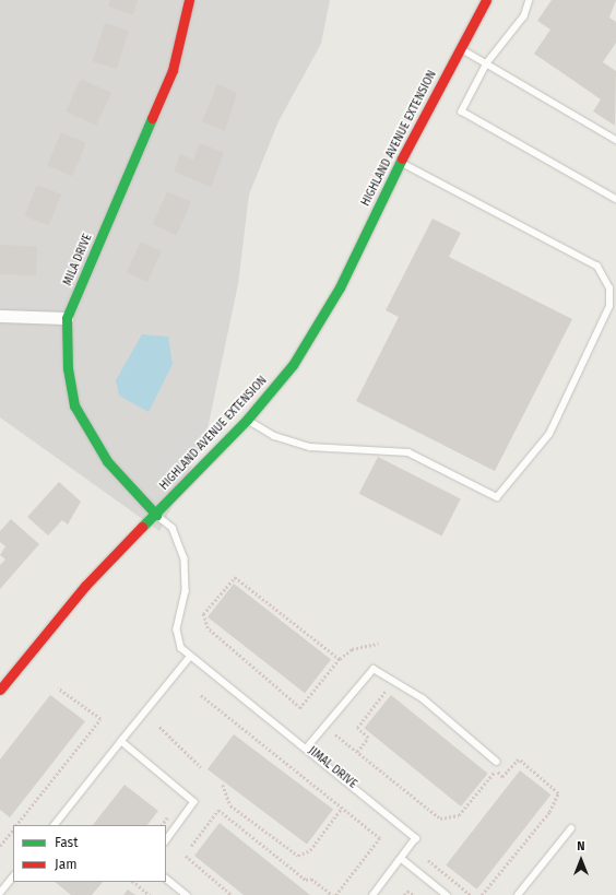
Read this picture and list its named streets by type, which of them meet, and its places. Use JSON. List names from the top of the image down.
{
  "streets": {
    "street": ["HIGHLAND AVENUE EXTENSION", "MILA DRIVE"],
    "lane": ["JIMAL DRIVE"]
  },
  "crossings": [
    ["HIGHLAND AVENUE EXTENSION", "MILA DRIVE"],
    ["HIGHLAND AVENUE EXTENSION", "JIMAL DRIVE"],
    ["MILA DRIVE", "JIMAL DRIVE"]
  ],
  "legend": ["Fast", "Jam"],
  "north": "top"
}
